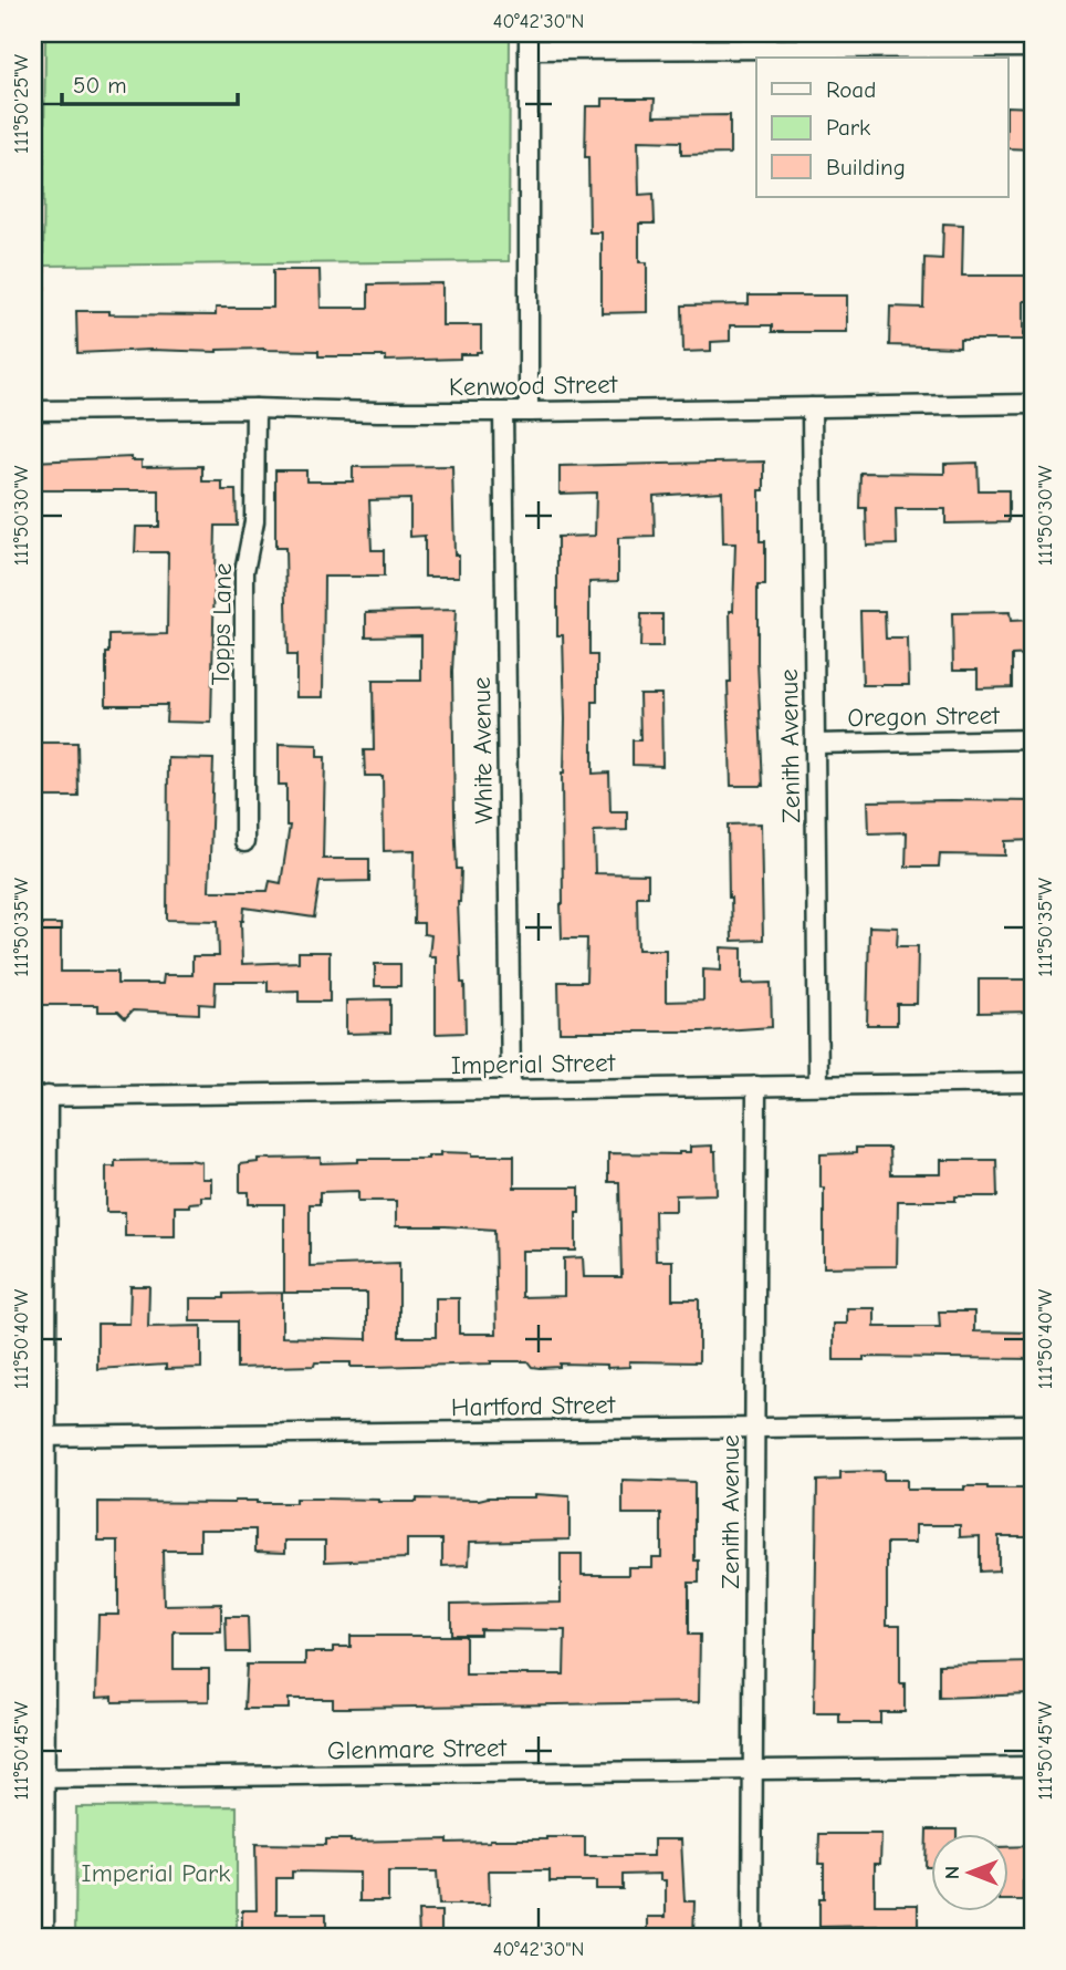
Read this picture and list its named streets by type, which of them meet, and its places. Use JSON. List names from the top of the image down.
{
  "streets": {
    "street": [
      "Kenwood Street",
      "Topps Lane",
      "Oregon Street",
      "Zenith Avenue",
      "White Avenue",
      "Imperial Street",
      "Hartford Street",
      "Glenmare Street"
    ]
  },
  "crossings": [
    ["Kenwood Street", "Topps Lane"],
    ["Kenwood Street", "Zenith Avenue"],
    ["Kenwood Street", "White Avenue"],
    ["Oregon Street", "Zenith Avenue"],
    ["Zenith Avenue", "Imperial Street"],
    ["Zenith Avenue", "Hartford Street"],
    ["Zenith Avenue", "Glenmare Street"],
    ["White Avenue", "Imperial Street"]
  ],
  "parks": ["Imperial Park"],
  "legend": ["Road", "Park", "Building"],
  "scale_bar": "50 m",
  "north": "left",
  "coordinates": [
    "40°42'30\"N",
    "111°50'25\"W",
    "111°50'30\"W",
    "111°50'35\"W",
    "111°50'40\"W",
    "111°50'45\"W"
  ]
}
